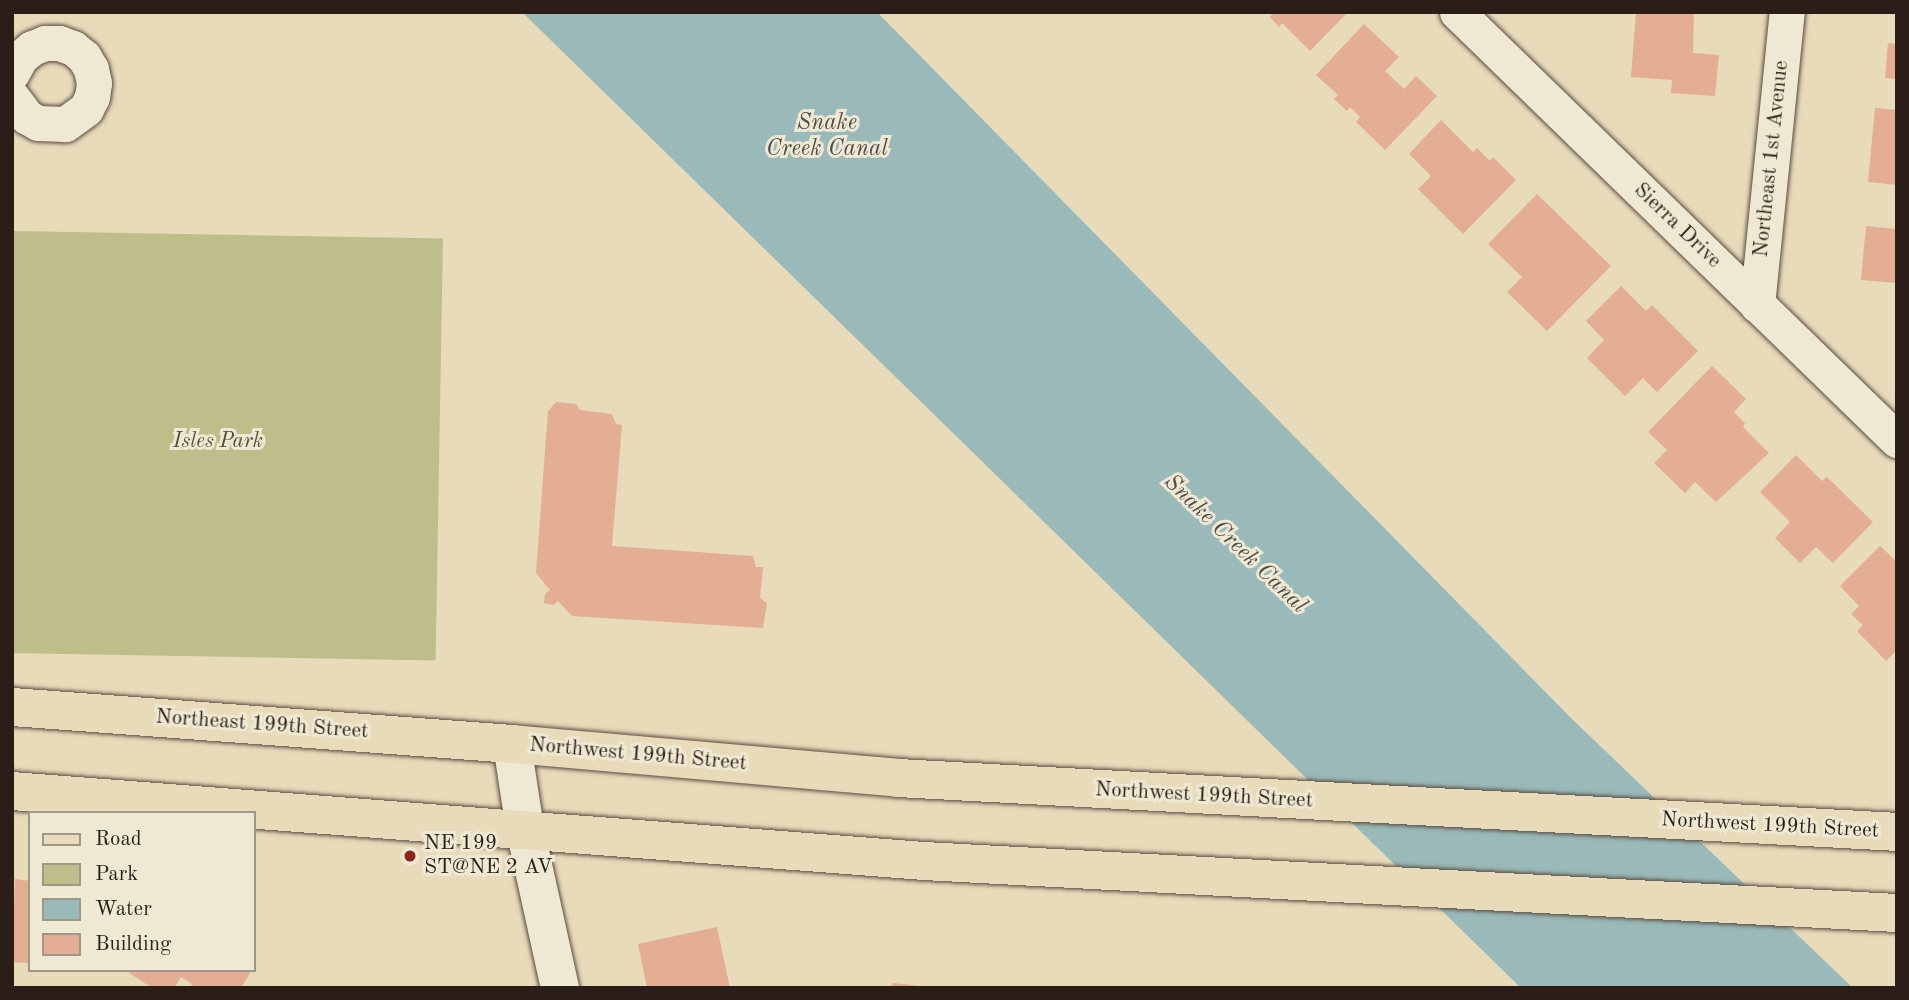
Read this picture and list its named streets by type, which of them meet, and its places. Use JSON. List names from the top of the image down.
{
  "streets": {
    "main road": ["Northeast 199th Street", "Northwest 199th Street"],
    "street": ["Northeast 1st Avenue", "Sierra Drive"]
  },
  "crossings": [
    ["Northeast 1st Avenue", "Sierra Drive"],
    ["Northeast 199th Street", "Northwest 199th Street"]
  ],
  "water": ["Snake Creek Canal"],
  "parks": ["Isles Park"],
  "places": ["NE 199 ST@NE 2 AV"],
  "legend": [
    "Road",
    "Park",
    "Water",
    "Building"
  ]
}
